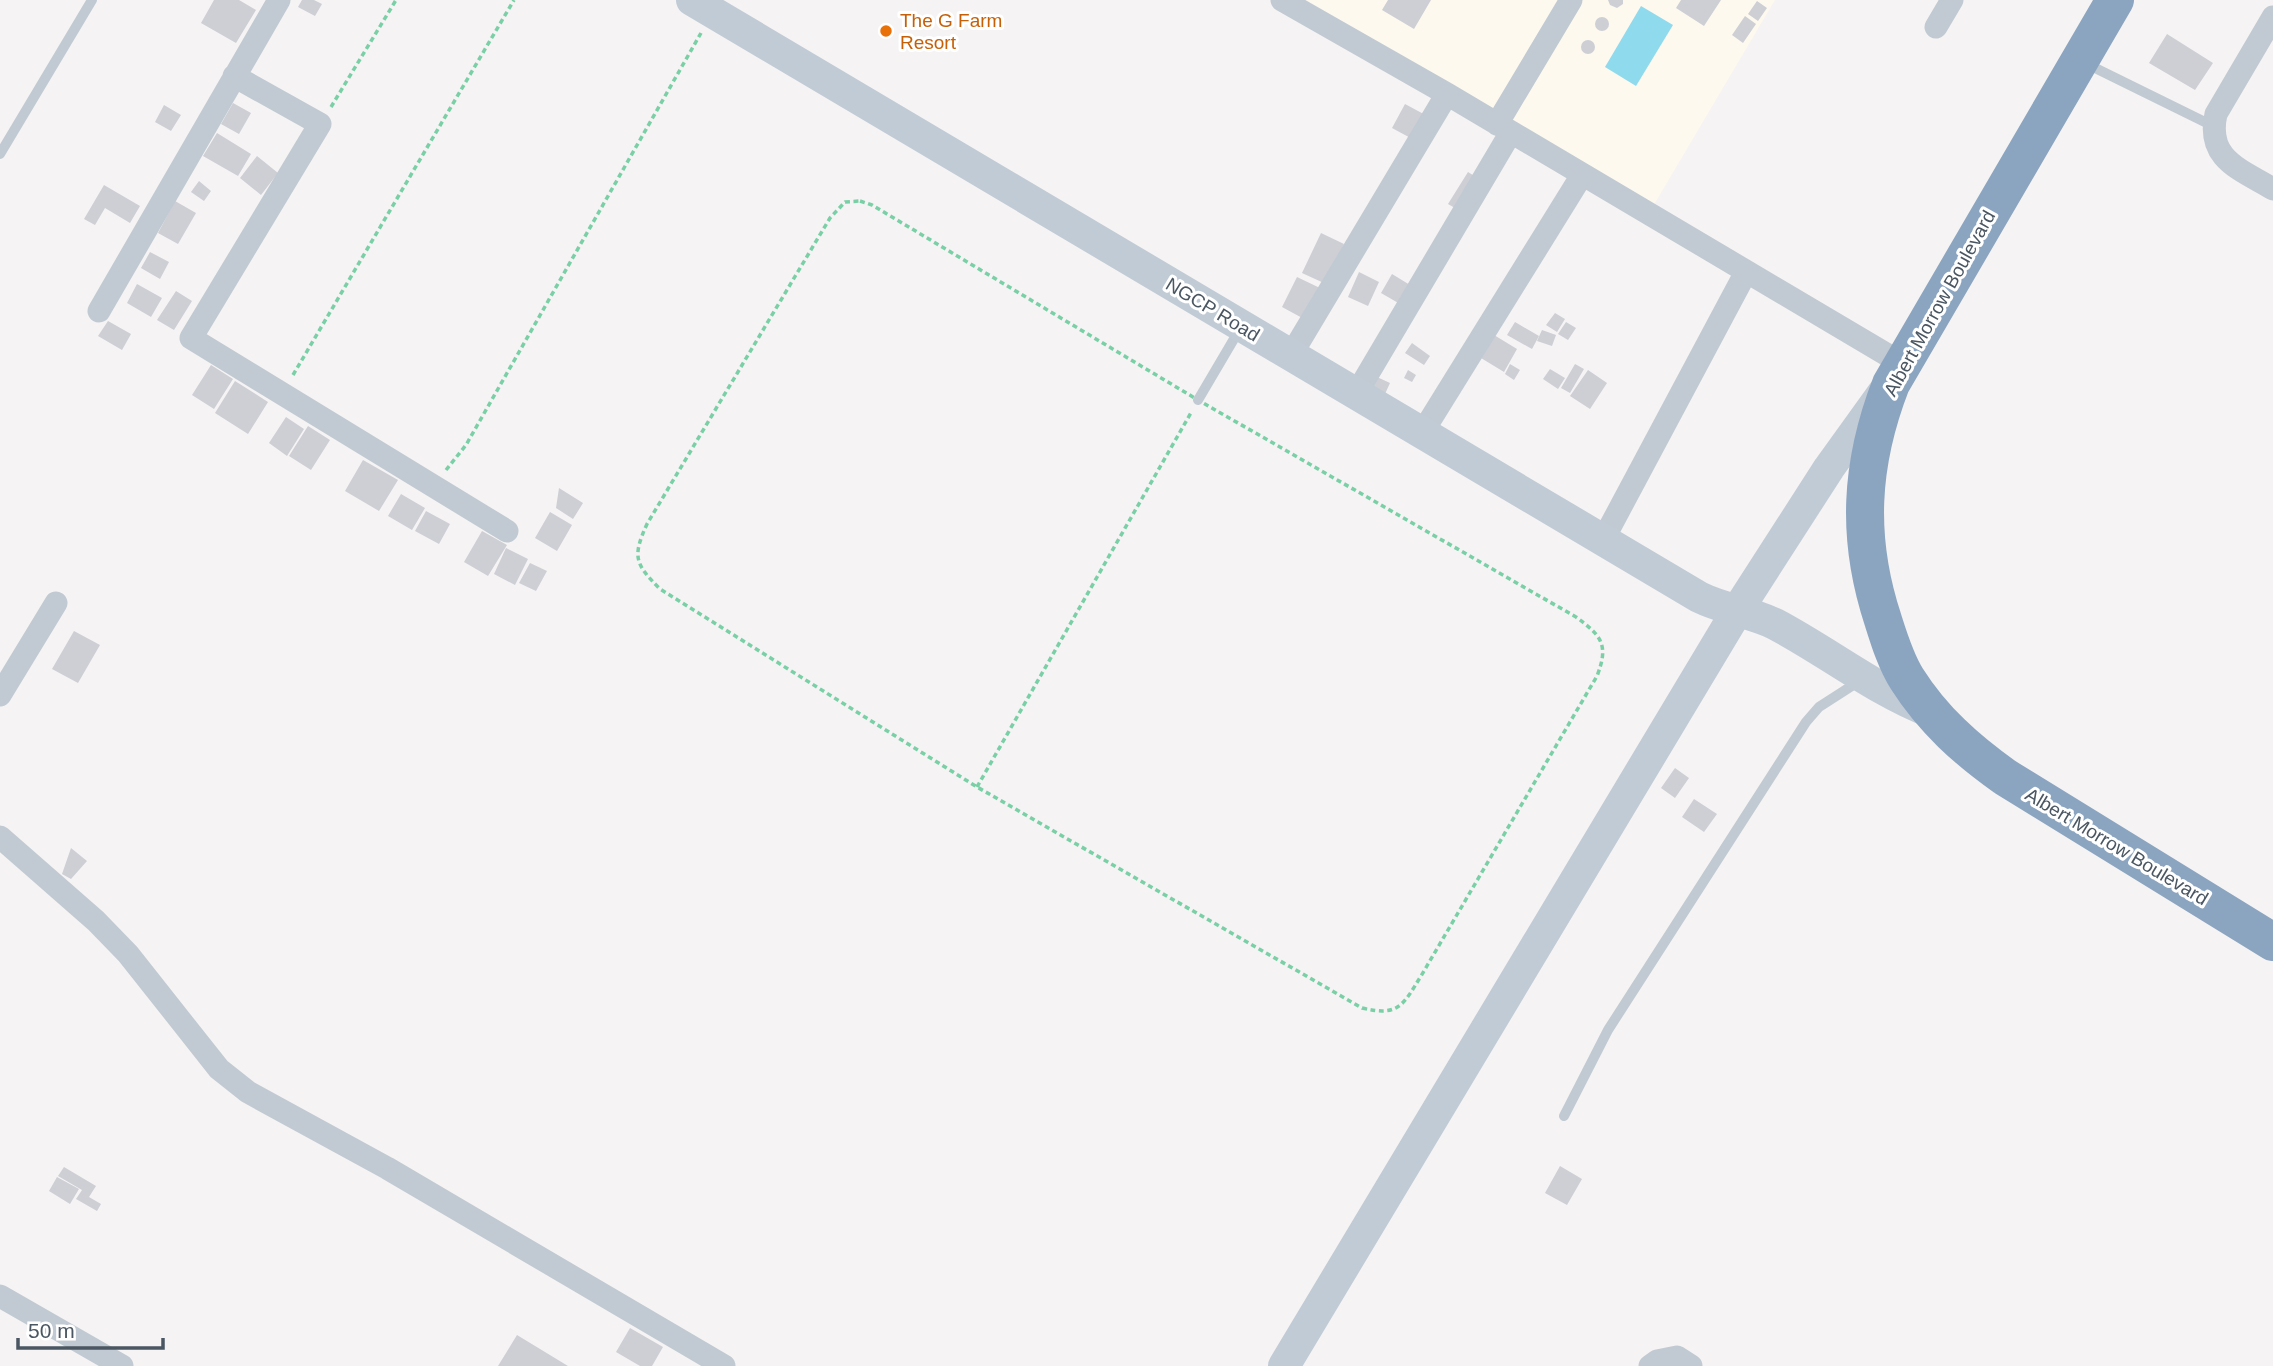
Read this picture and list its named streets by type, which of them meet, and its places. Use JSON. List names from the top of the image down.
{
  "streets": {
    "highway": ["Albert Morrow Boulevard"],
    "main road": ["NGCP Road"]
  },
  "crossings": [
    ["Albert Morrow Boulevard", "NGCP Road"]
  ],
  "places": ["The G Farm Resort"],
  "scale_bar": "50 m"
}
